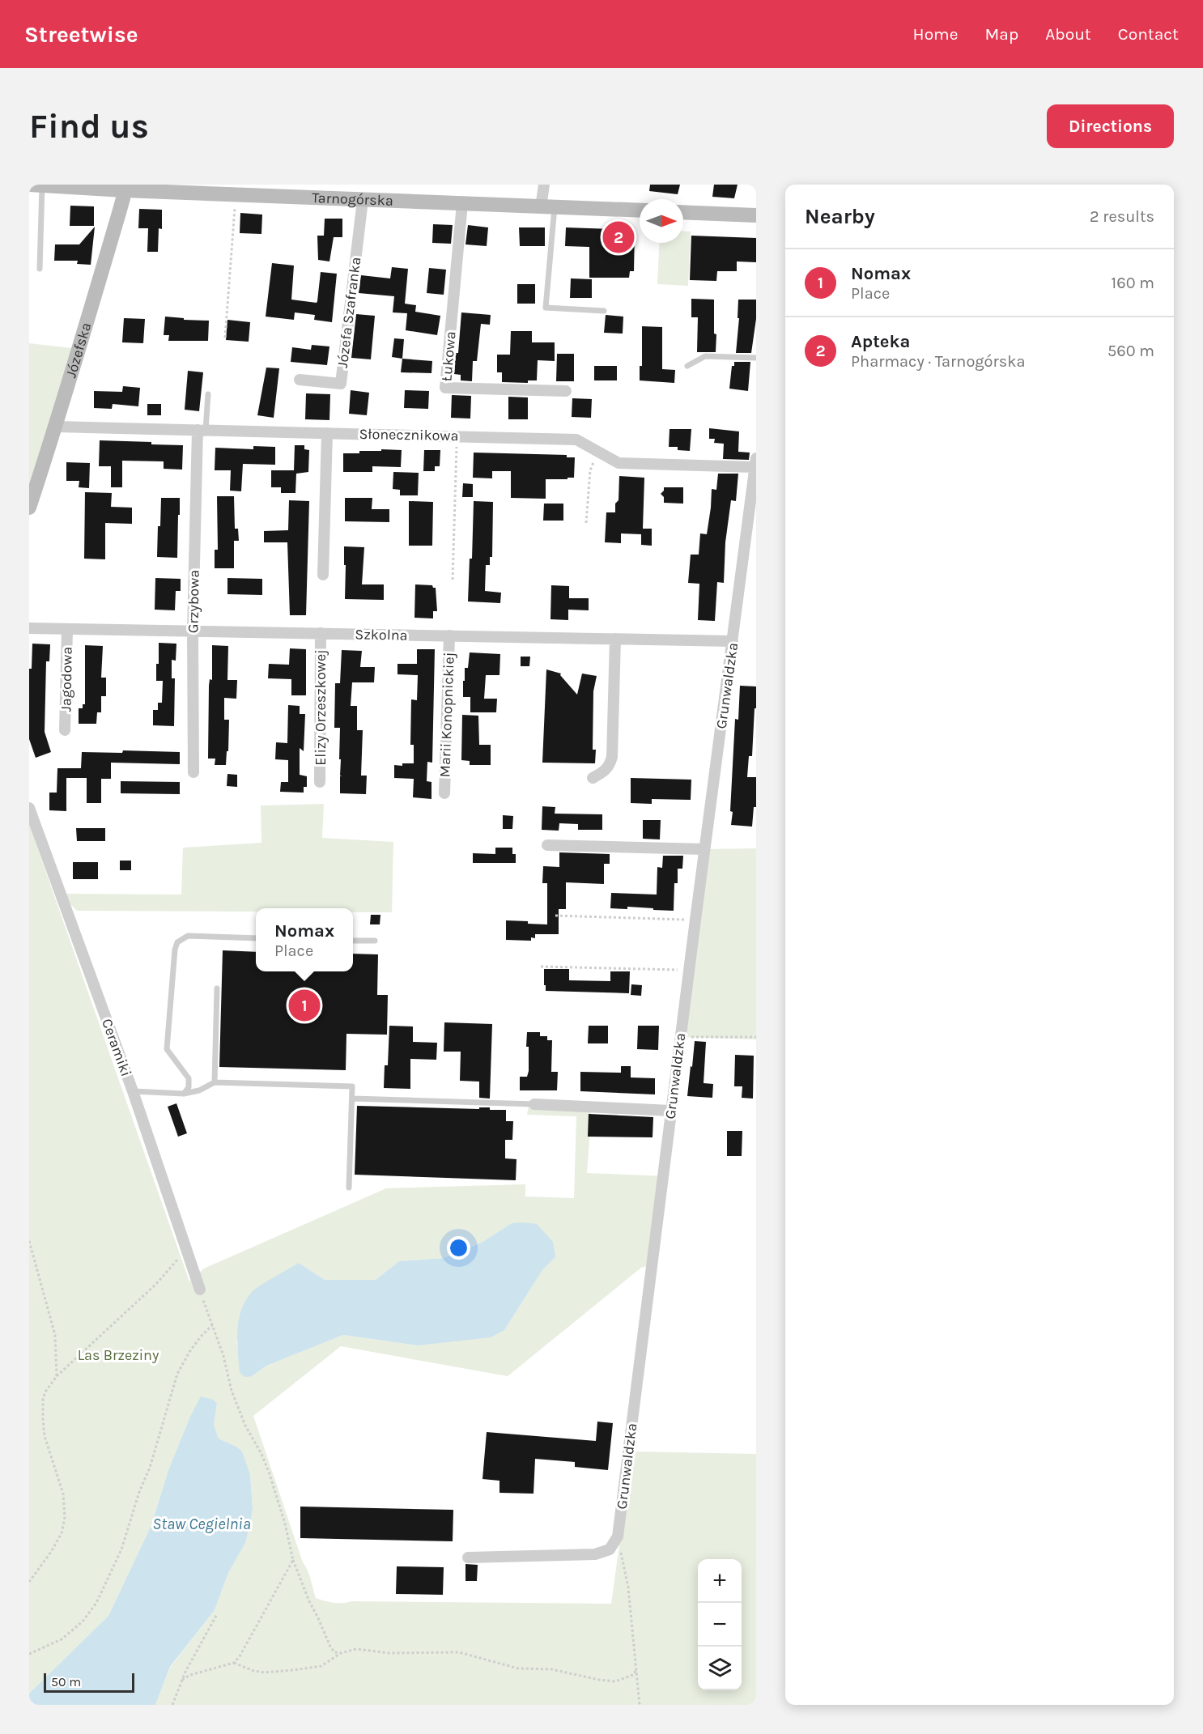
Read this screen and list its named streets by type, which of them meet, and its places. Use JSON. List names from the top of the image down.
{
  "streets": {
    "street": [
      "Tarnogórska",
      "Józefa Szafranka",
      "Józefska",
      "Łukowa",
      "Słonecznikowa",
      "Grzybowa",
      "Szkolna",
      "Jagodowa",
      "Grunwaldzka",
      "Elizy Orzeszkowej",
      "Marii Konopnickiej",
      "Ceramiki"
    ]
  },
  "crossings": [
    ["Tarnogórska", "Józefa Szafranka"],
    ["Tarnogórska", "Józefska"],
    ["Tarnogórska", "Łukowa"],
    ["Józefska", "Słonecznikowa"],
    ["Słonecznikowa", "Grzybowa"],
    ["Słonecznikowa", "Grunwaldzka"],
    ["Grzybowa", "Szkolna"],
    ["Szkolna", "Jagodowa"],
    ["Szkolna", "Grunwaldzka"],
    ["Szkolna", "Elizy Orzeszkowej"],
    ["Szkolna", "Marii Konopnickiej"]
  ],
  "water": ["Staw Cegielnia"],
  "parks": ["Las Brzeziny"],
  "scale_bar": "50 m",
  "north": "right",
  "page": {
    "header": "Streetwise",
    "nav": [
      "Home",
      "Map",
      "About",
      "Contact"
    ],
    "buttons": "Directions",
    "title": "Find us",
    "heading": ["Nearby", "2 results"],
    "pins": ["2", "1"],
    "list": [
      {
        "mark": "1",
        "name": "Nomax",
        "note": "Place",
        "value": "160 m"
      },
      {
        "mark": "2",
        "name": "Apteka",
        "note": "Pharmacy · Tarnogórska",
        "value": "560 m"
      }
    ],
    "popup": ["Nomax", "Place"],
    "map_buttons": ["+", "−"],
    "scale": "50 m"
  }
}
